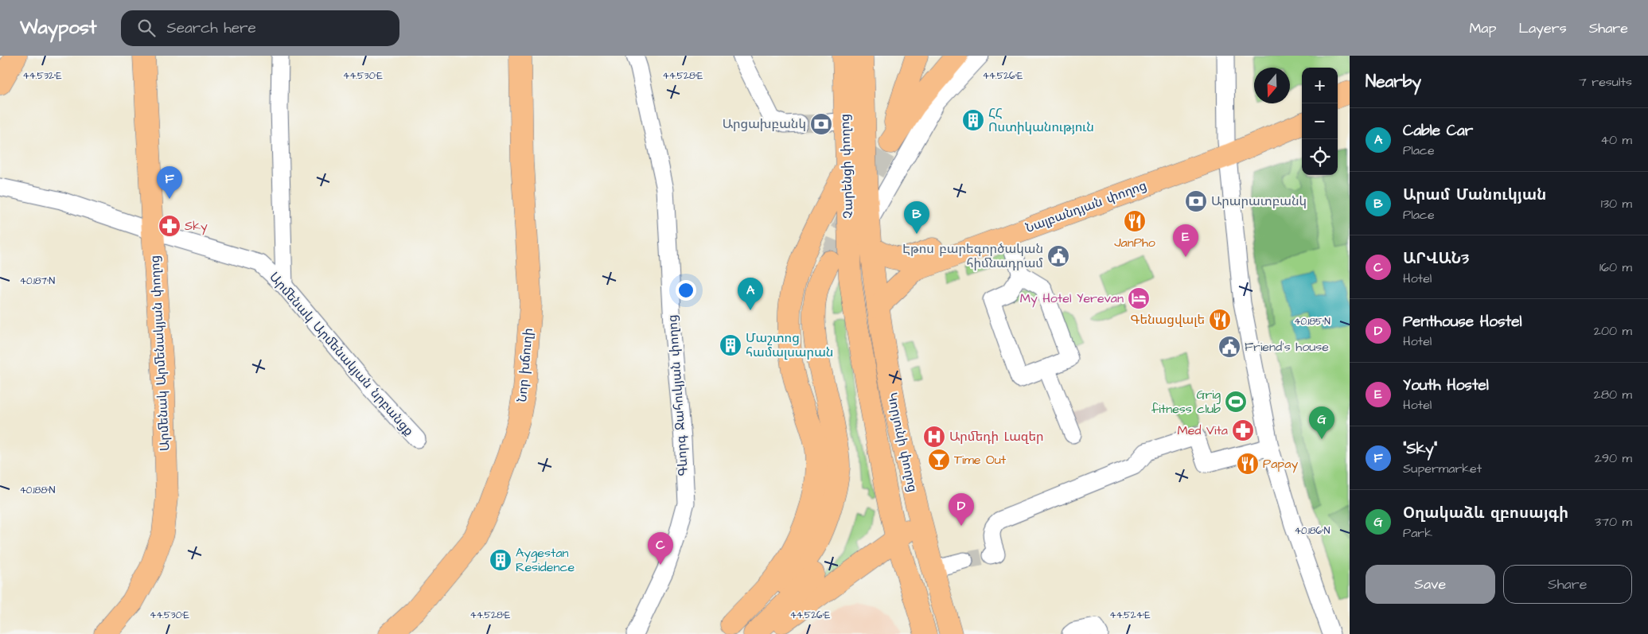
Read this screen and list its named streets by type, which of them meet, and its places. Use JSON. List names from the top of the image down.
{
  "streets": {
    "main road": [
      "Չարենցի փողոց",
      "Նալբանդյան փողոց",
      "Արմենակ Արմենակյան փողոց",
      "Նոր խճուղի",
      "Կորյունի փողոց"
    ],
    "street": ["Արմենակ Արմենակյան նրբանցք", "Գևորգ Ջահուկյան փողոց"]
  },
  "crossings": [
    ["Չարենցի փողոց", "Նալբանդյան փողոց"],
    ["Չարենցի փողոց", "Կորյունի փողոց"],
    ["Նալբանդյան փողոց", "Կորյունի փողոց"],
    ["Արմենակ Արմենակյան փողոց", "Արմենակ Արմենակյան նրբանցք"]
  ],
  "places": {
    "building": ["ՀՀ Ոստիկանություն", "Մաշտոց համալսարան", "Aygestan Residence"],
    "bank": ["Արցախբանկ", "Արարատբանկ"],
    "restaurant": ["JanPho", "Գենացվալե", "Papay"],
    "pharmacy": ["Sky", "Med Vita"],
    "public building": ["Էթոս բարեգործական հիմնադրամ", "Friend's house"],
    "hotel": ["My Hotel Yerevan"],
    "sports": ["Grig fitness club"],
    "hospital": ["Արմեդի Լազեր"],
    "bar": ["Time Out"]
  },
  "north": "bottom",
  "page": {
    "header": "Waypost",
    "search": "Search here",
    "nav": ["Map", "Layers", "Share"],
    "heading": ["Nearby", "7 results"],
    "map_buttons": ["+", "−"],
    "list": [
      {
        "mark": "A",
        "name": "Cable Car",
        "note": "Place",
        "value": "40 m"
      },
      {
        "mark": "B",
        "name": "Արամ Մանուկյան",
        "note": "Place",
        "value": "130 m"
      },
      {
        "mark": "C",
        "name": "ԱՐՎԱՆ3",
        "note": "Hotel",
        "value": "160 m"
      },
      {
        "mark": "D",
        "name": "Penthouse Hostel",
        "note": "Hotel",
        "value": "200 m"
      },
      {
        "mark": "E",
        "name": "Youth Hostel",
        "note": "Hotel",
        "value": "280 m"
      },
      {
        "mark": "F",
        "name": "\"Sky\"",
        "note": "Supermarket",
        "value": "290 m"
      },
      {
        "mark": "G",
        "name": "Օղակաձև զբոսայգի",
        "note": "Park",
        "value": "370 m"
      }
    ],
    "pins": [
      "F",
      "B",
      "E",
      "A",
      "G",
      "D",
      "C"
    ],
    "buttons": ["Save", "Share"]
  },
  "coordinates": [
    "44.532°E",
    "44.530°E",
    "44.528°E",
    "44.526°E",
    "40.187°N",
    "40.185°N",
    "40.188°N",
    "40.186°N",
    "44.524°E"
  ]
}
